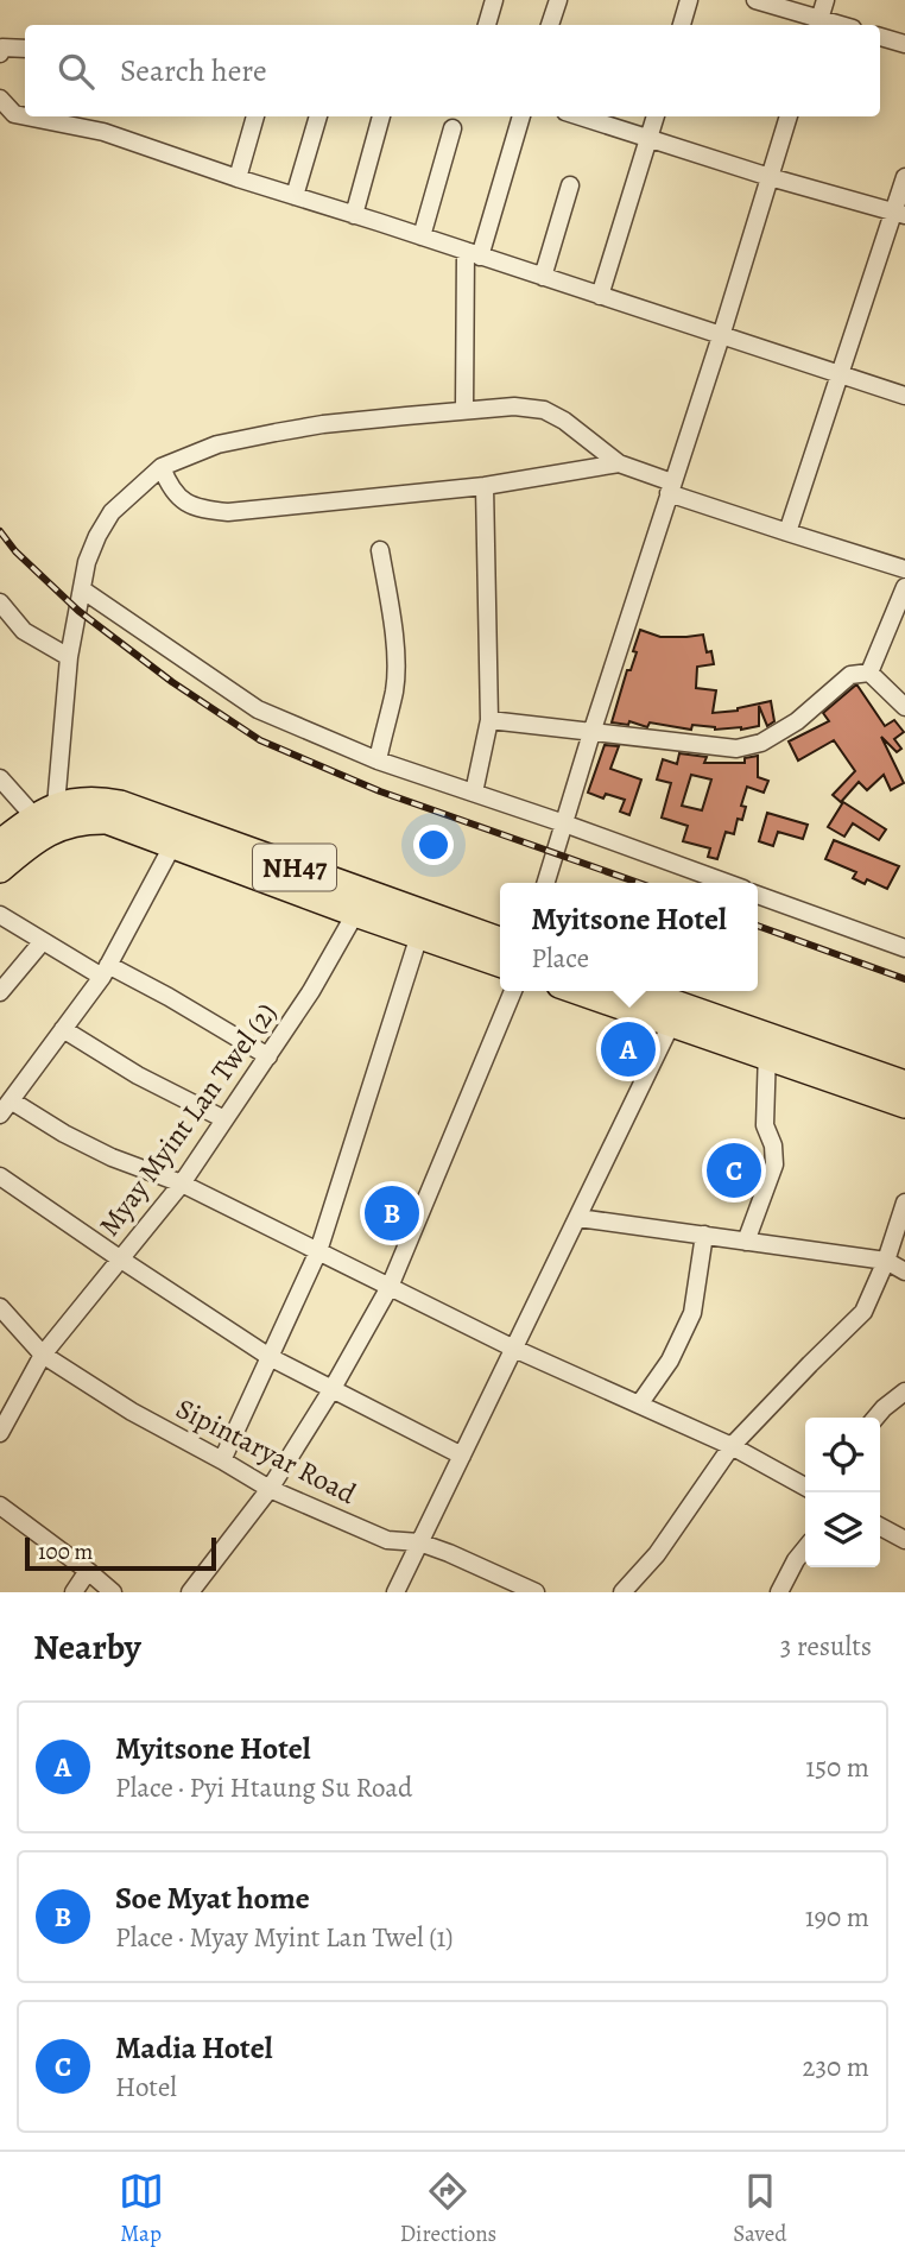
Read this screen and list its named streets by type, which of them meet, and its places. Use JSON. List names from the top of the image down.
{
  "streets": {
    "highway": ["NH47"],
    "street": ["Myay Myint Lan Twel (2)", "Sipintaryar Road"]
  },
  "crossings": [
    ["NH47", "Myay Myint Lan Twel (2)"],
    ["Myay Myint Lan Twel (2)", "Sipintaryar Road"]
  ],
  "scale_bar": "100 m",
  "page": {
    "search": "Search here",
    "popup": ["Myitsone Hotel", "Place"],
    "pins": ["A", "C", "B"],
    "scale": "100 m",
    "heading": ["Nearby", "3 results"],
    "list": [
      {
        "mark": "A",
        "name": "Myitsone Hotel",
        "note": "Place · Pyi Htaung Su Road",
        "value": "150 m"
      },
      {
        "mark": "B",
        "name": "Soe Myat home",
        "note": "Place · Myay Myint Lan Twel (1)",
        "value": "190 m"
      },
      {
        "mark": "C",
        "name": "Madia Hotel",
        "note": "Hotel",
        "value": "230 m"
      }
    ],
    "nav": ["Map", "Directions", "Saved"]
  }
}
